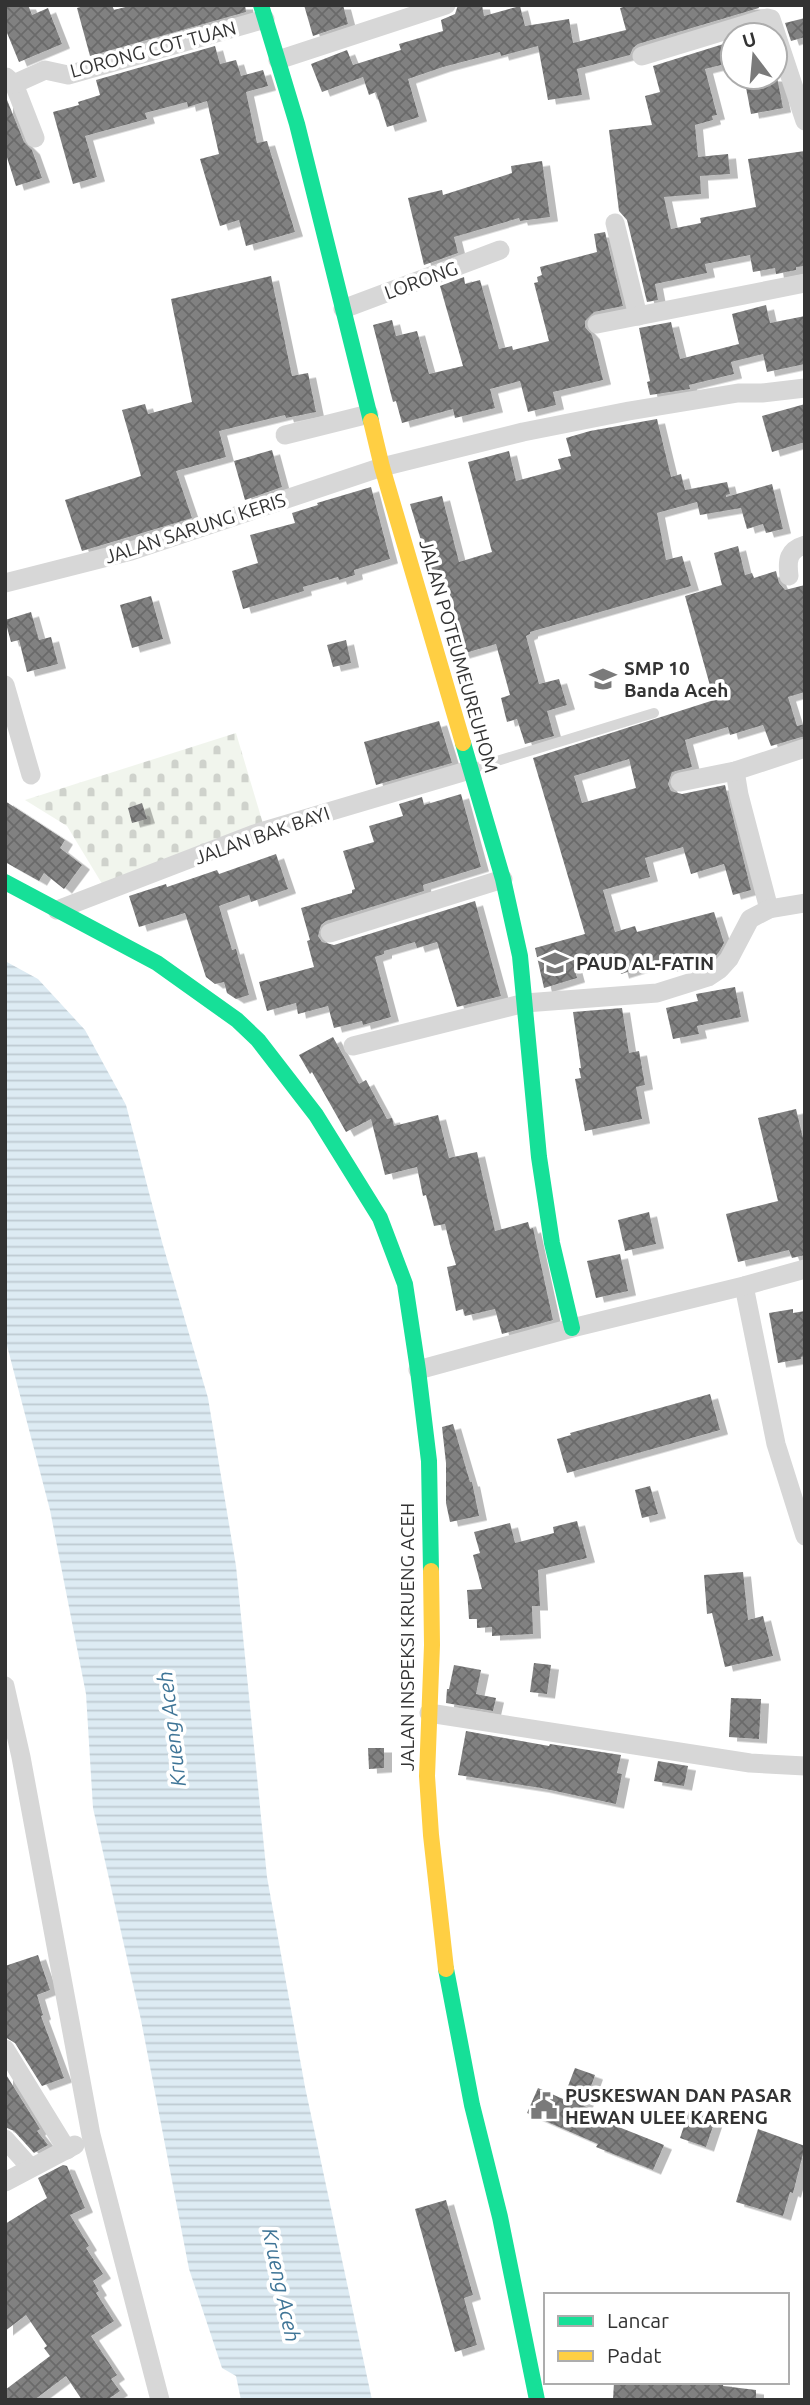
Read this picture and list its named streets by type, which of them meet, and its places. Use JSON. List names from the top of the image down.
{
  "streets": {
    "street": [
      "LORONG COT TUAN",
      "LORONG",
      "JALAN SARUNG KERIS",
      "JALAN POTEUMEUREUHOM",
      "JALAN BAK BAYI",
      "JALAN INSPEKSI KRUENG ACEH"
    ]
  },
  "crossings": [
    ["LORONG COT TUAN", "JALAN POTEUMEUREUHOM"],
    ["LORONG", "JALAN POTEUMEUREUHOM"],
    ["JALAN SARUNG KERIS", "JALAN POTEUMEUREUHOM"],
    ["JALAN POTEUMEUREUHOM", "JALAN BAK BAYI"],
    ["JALAN BAK BAYI", "JALAN INSPEKSI KRUENG ACEH"]
  ],
  "water": ["Krueng Aceh"],
  "places": {
    "school or university": ["SMP 10 Banda Aceh", "PAUD AL-FATIN"],
    "public building": ["PUSKESWAN DAN PASAR HEWAN ULEE KARENG"]
  },
  "legend": ["Lancar", "Padat"],
  "north": "top"
}
